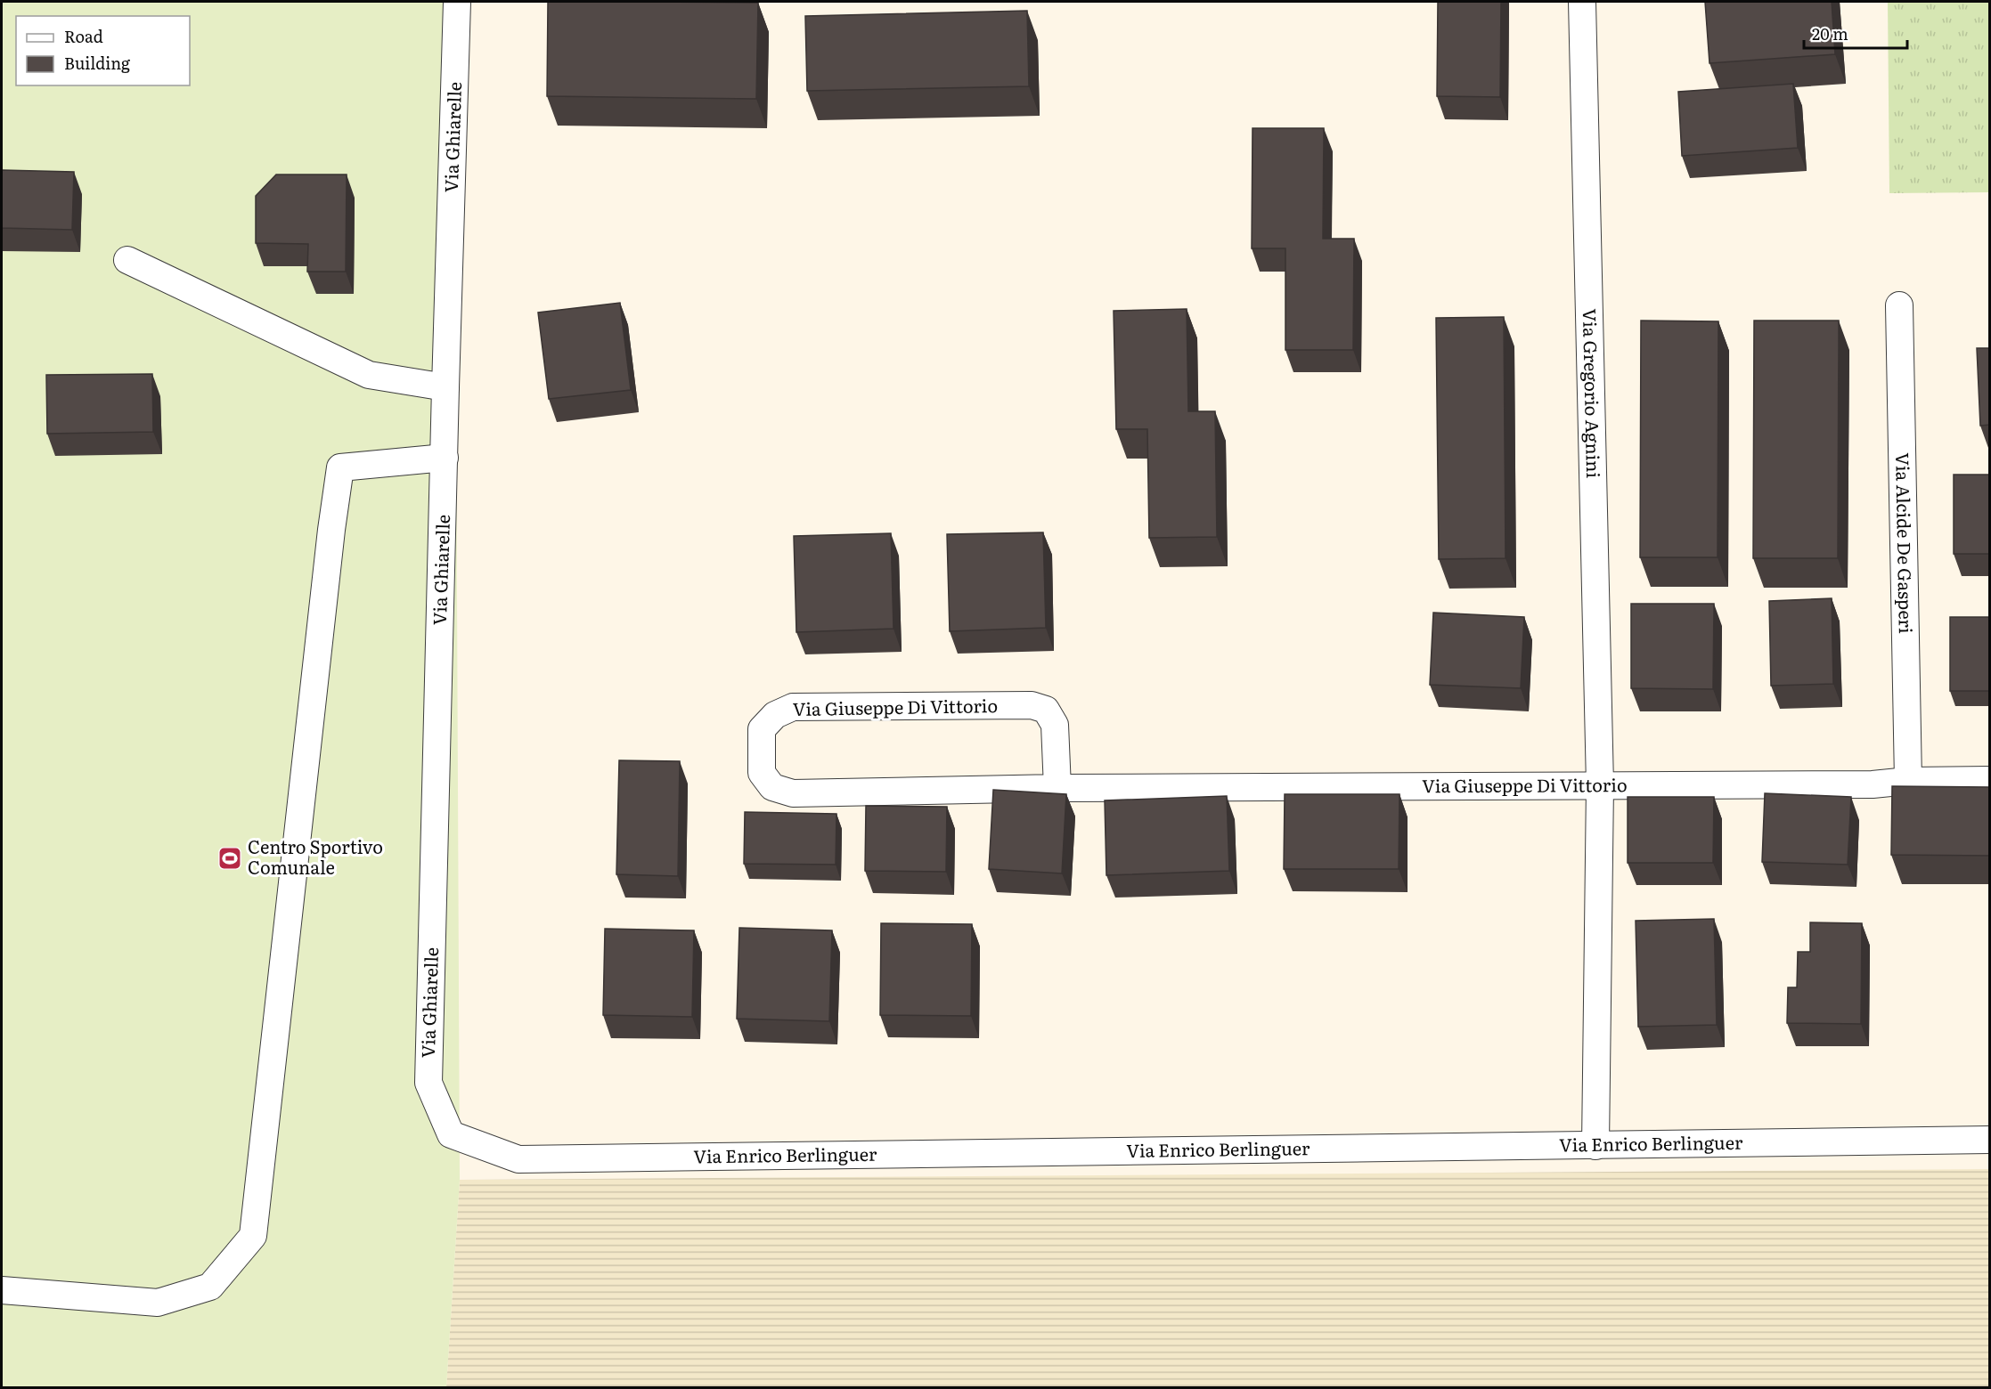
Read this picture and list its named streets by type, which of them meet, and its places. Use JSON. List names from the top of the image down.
{
  "streets": {
    "street": [
      "Via Ghiarelle",
      "Via Gregorio Agnini",
      "Via Alcide De Gasperi",
      "Via Giuseppe Di Vittorio",
      "Via Enrico Berlinguer"
    ]
  },
  "crossings": [
    ["Via Ghiarelle", "Via Enrico Berlinguer"],
    ["Via Gregorio Agnini", "Via Giuseppe Di Vittorio"],
    ["Via Gregorio Agnini", "Via Enrico Berlinguer"],
    ["Via Alcide De Gasperi", "Via Giuseppe Di Vittorio"]
  ],
  "places": {
    "sports": ["Centro Sportivo Comunale"]
  },
  "legend": ["Road", "Building"],
  "scale_bar": "20 m"
}
